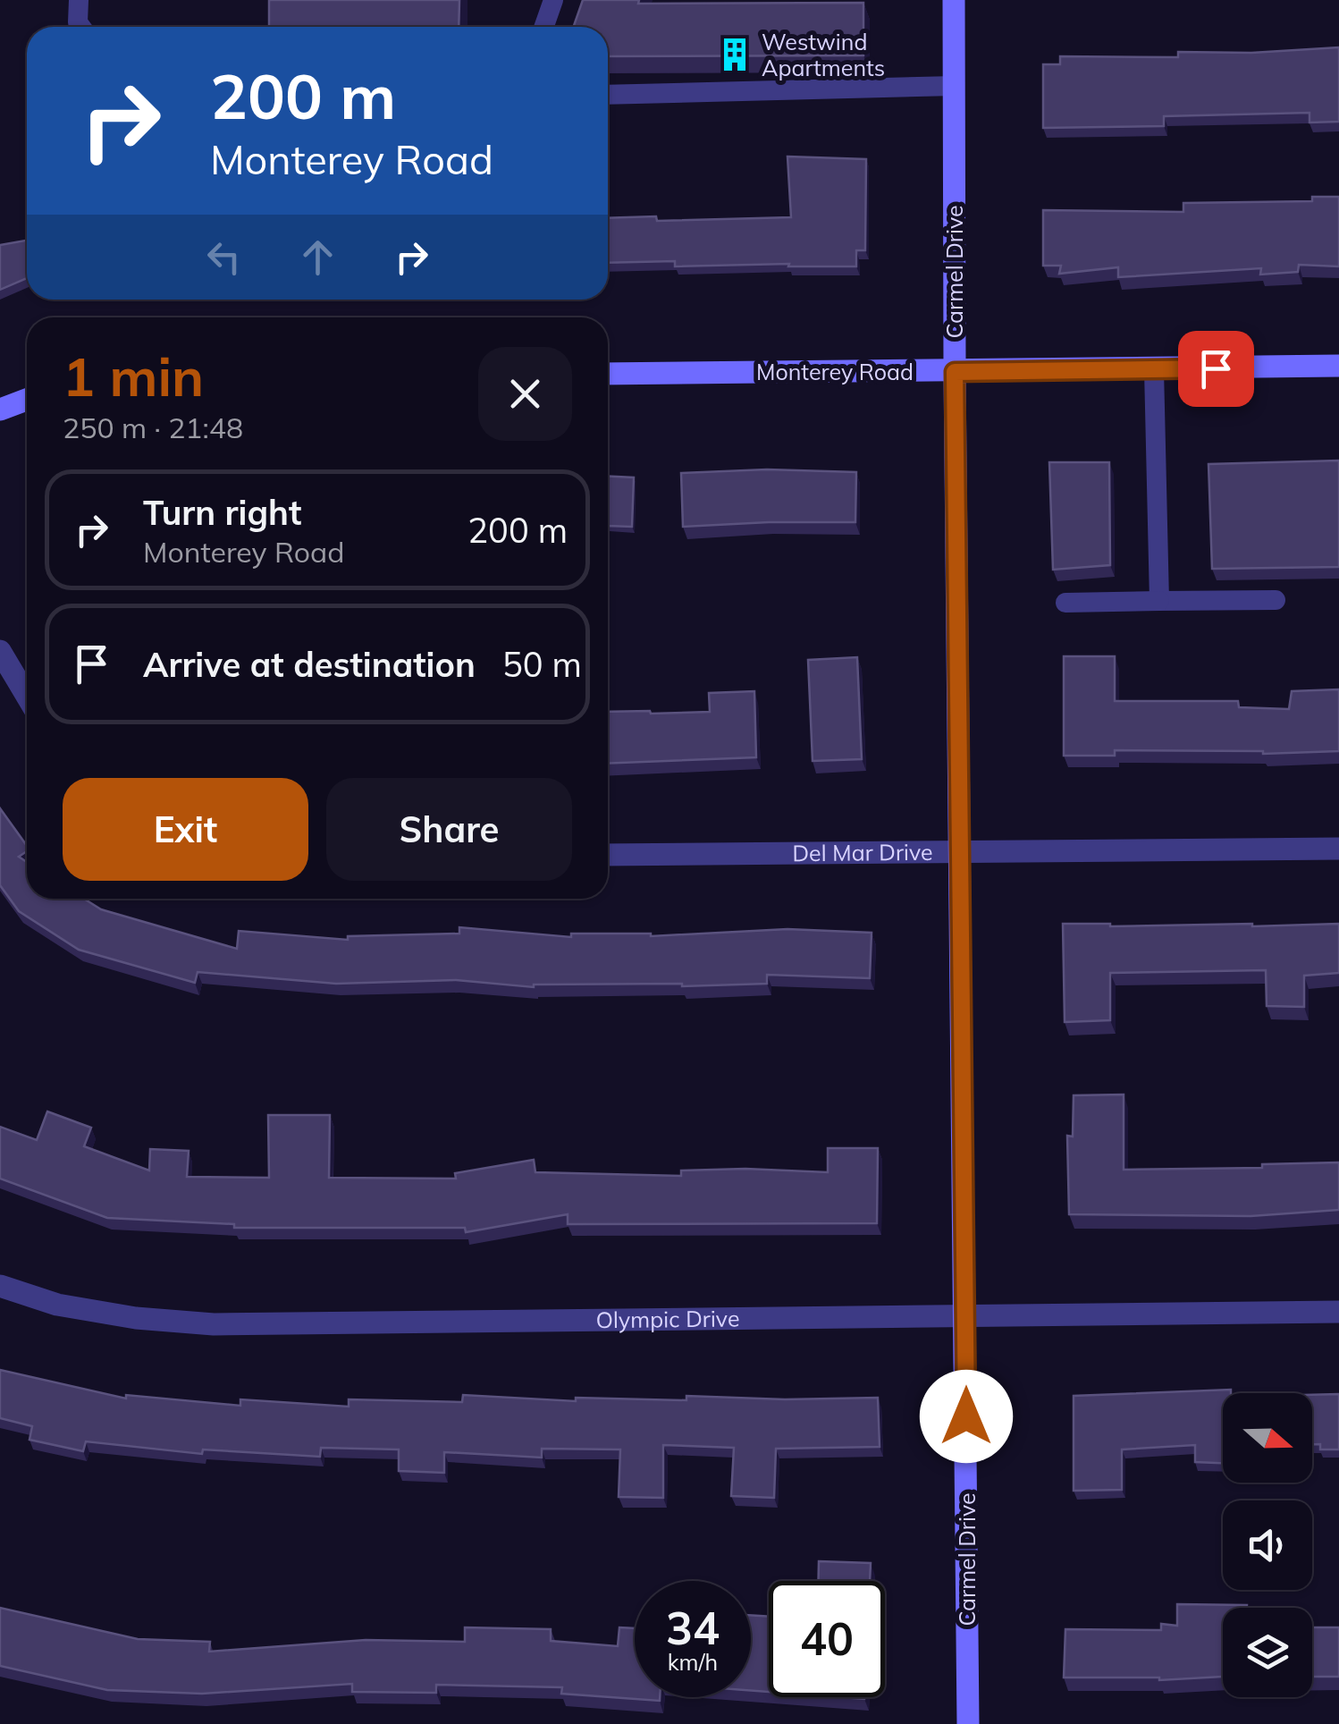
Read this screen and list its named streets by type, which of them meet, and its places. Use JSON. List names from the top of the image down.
{
  "streets": {
    "street": [
      "Carmel Drive",
      "Monterey Road",
      "Del Mar Drive",
      "Olympic Drive"
    ]
  },
  "crossings": [
    ["Carmel Drive", "Monterey Road"],
    ["Carmel Drive", "Del Mar Drive"],
    ["Carmel Drive", "Olympic Drive"]
  ],
  "places": {
    "building": ["Westwind Apartments"]
  },
  "north": "right",
  "page": {
    "turn": ["200 m", "Monterey Road"],
    "heading": ["1 min", "250 m · 21:48"],
    "list": [
      {
        "name": "Turn right",
        "note": "Monterey Road",
        "value": "200 m"
      },
      {
        "name": "Arrive at destination",
        "value": "50 m"
      }
    ],
    "buttons": ["Exit", "Share"],
    "speed": "34 km/h",
    "limit": "40"
  }
}
